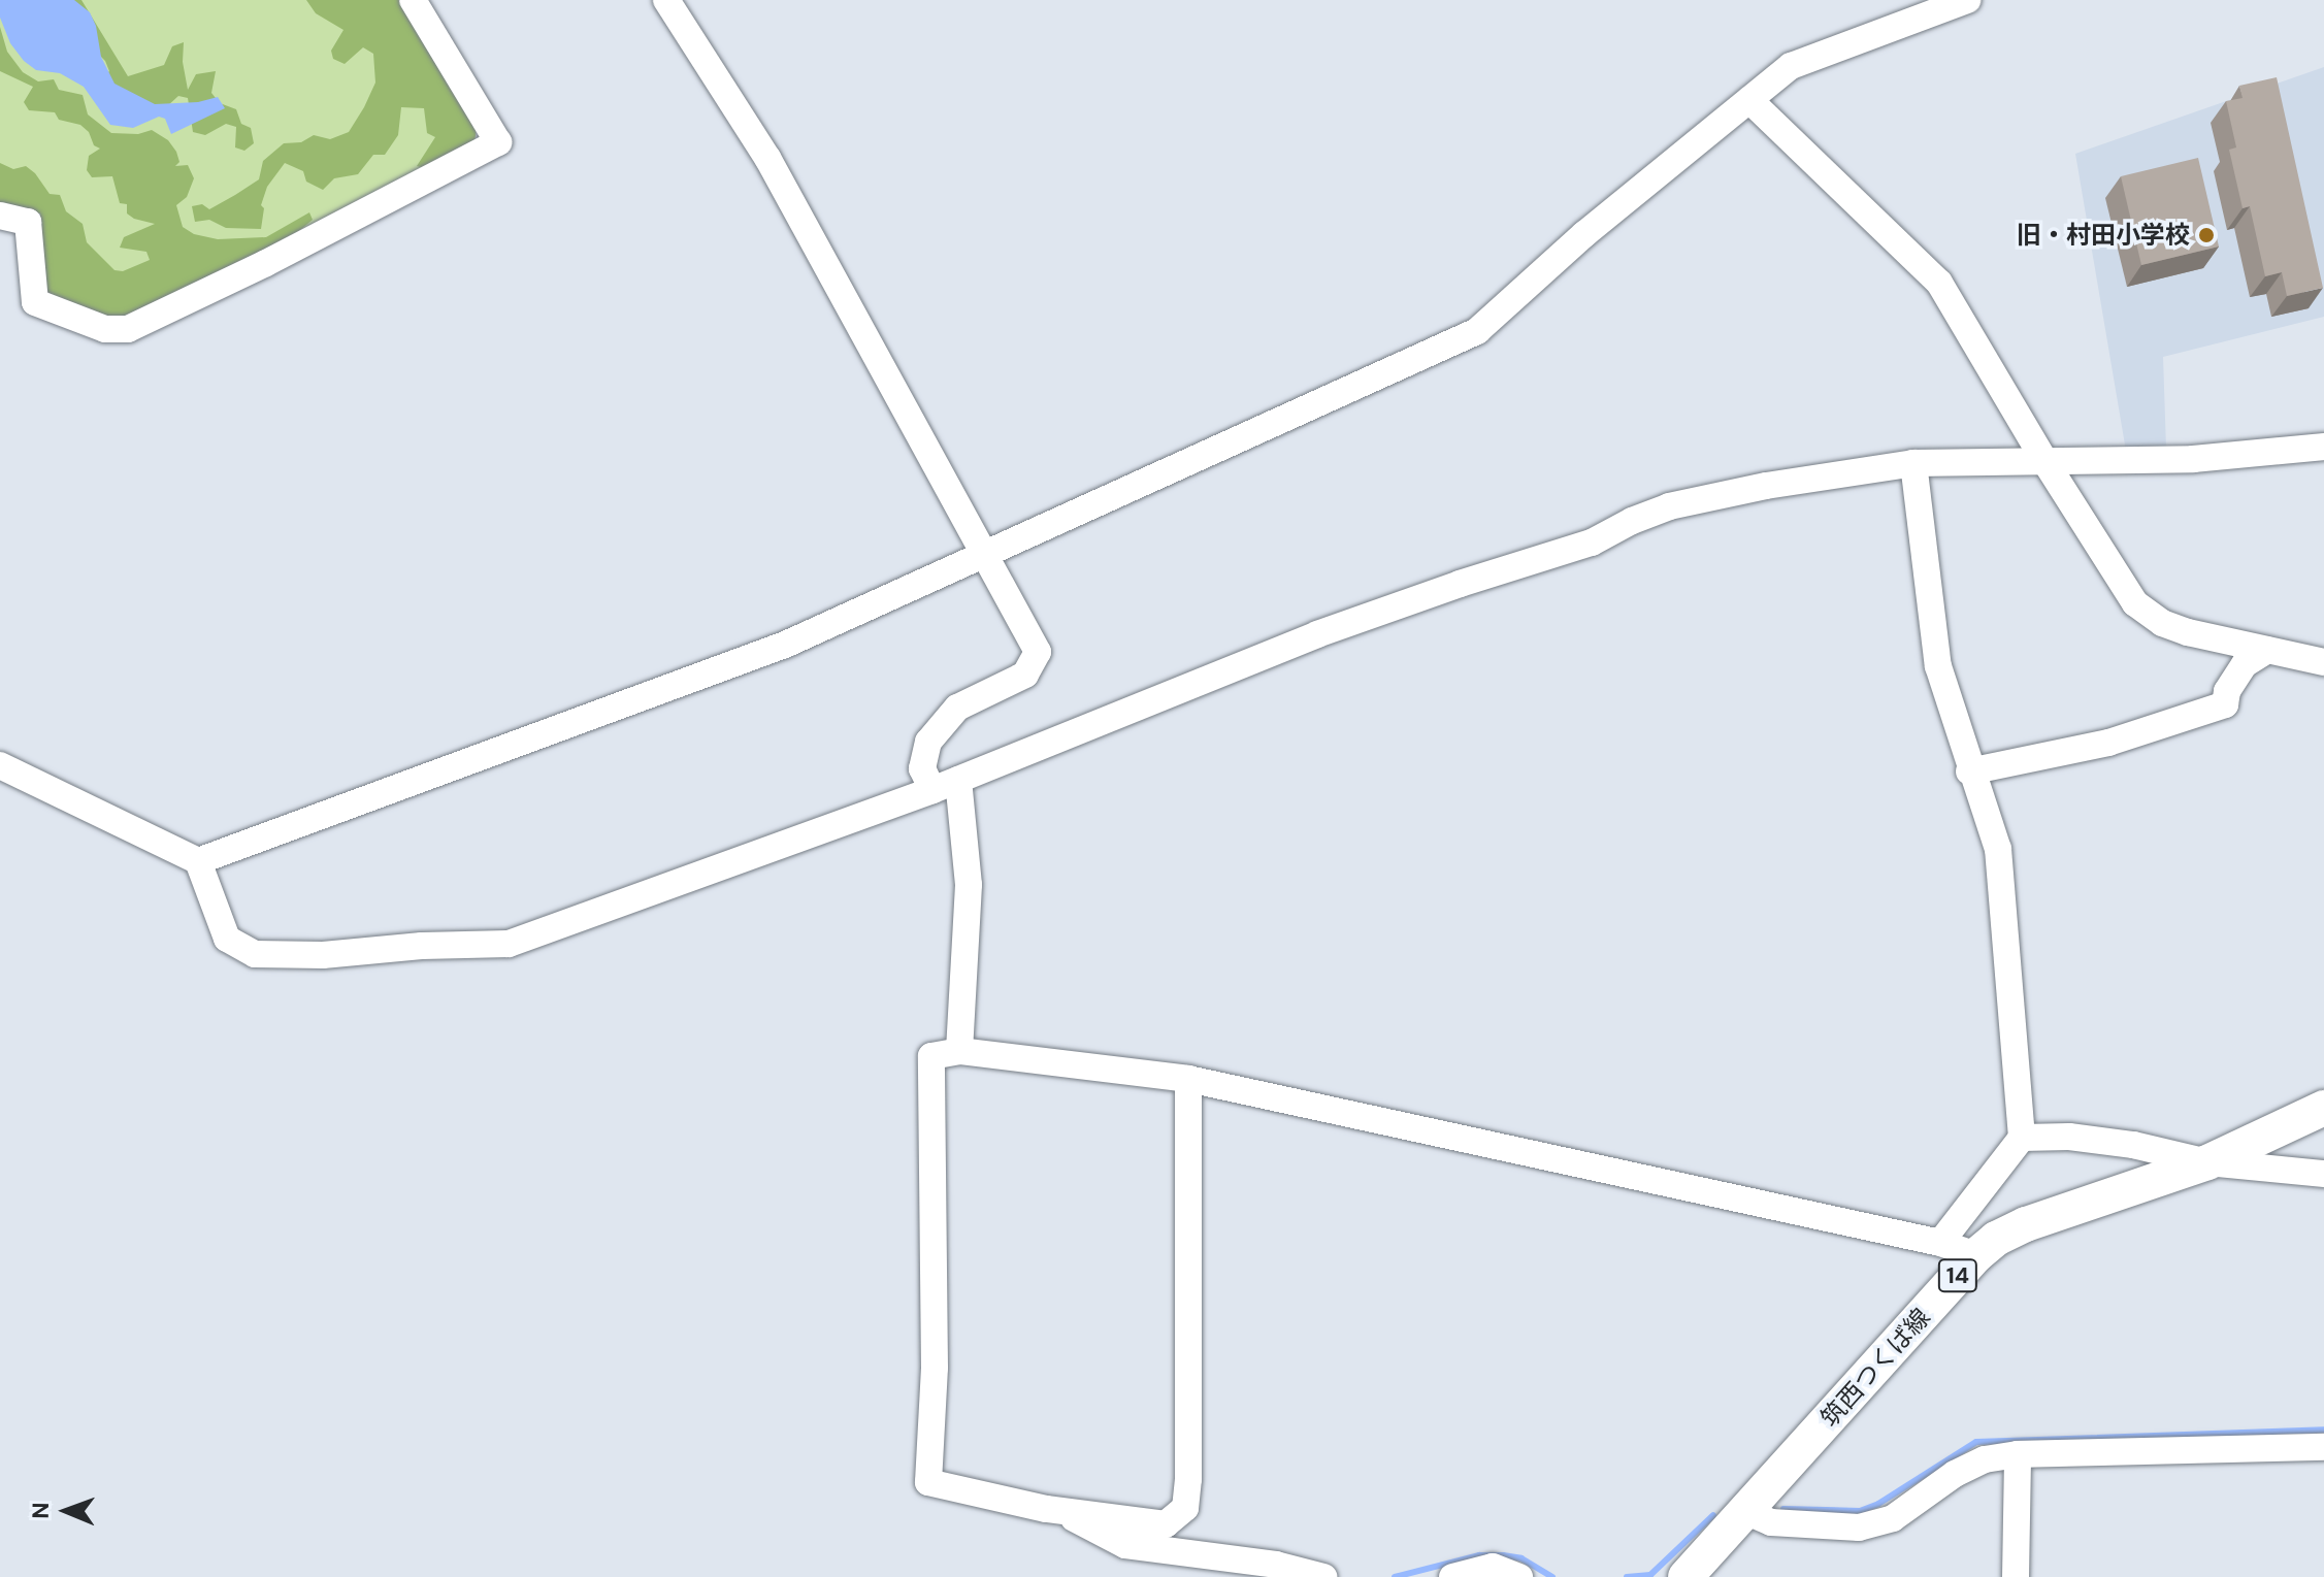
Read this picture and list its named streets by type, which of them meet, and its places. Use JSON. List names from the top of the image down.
{
  "streets": {
    "main road": ["14", "筑西つくば線"]
  },
  "places": ["旧・村田小学校"],
  "north": "left"
}
